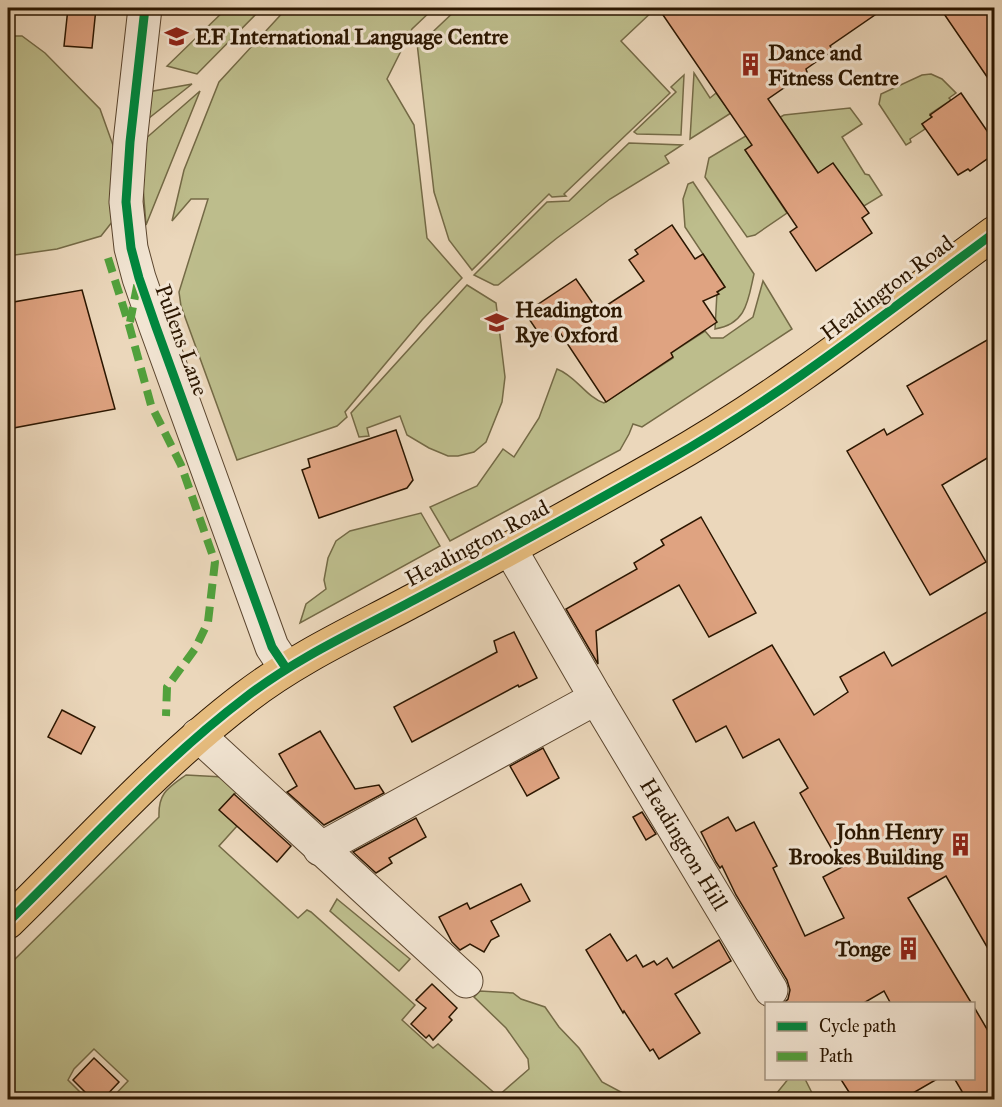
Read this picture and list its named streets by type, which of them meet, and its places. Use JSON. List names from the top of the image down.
{
  "streets": {
    "main road": ["Headington Road"],
    "street": ["Pullens Lane", "Headington Hill"]
  },
  "crossings": [
    ["Headington Road", "Pullens Lane"],
    ["Headington Road", "Headington Hill"]
  ],
  "places": {
    "school or university": ["EF International Language Centre", "Headington Rye Oxford"],
    "building": ["Dance and Fitness Centre", "John Henry Brookes Building", "Tonge"]
  },
  "legend": ["Cycle path", "Path"]
}
